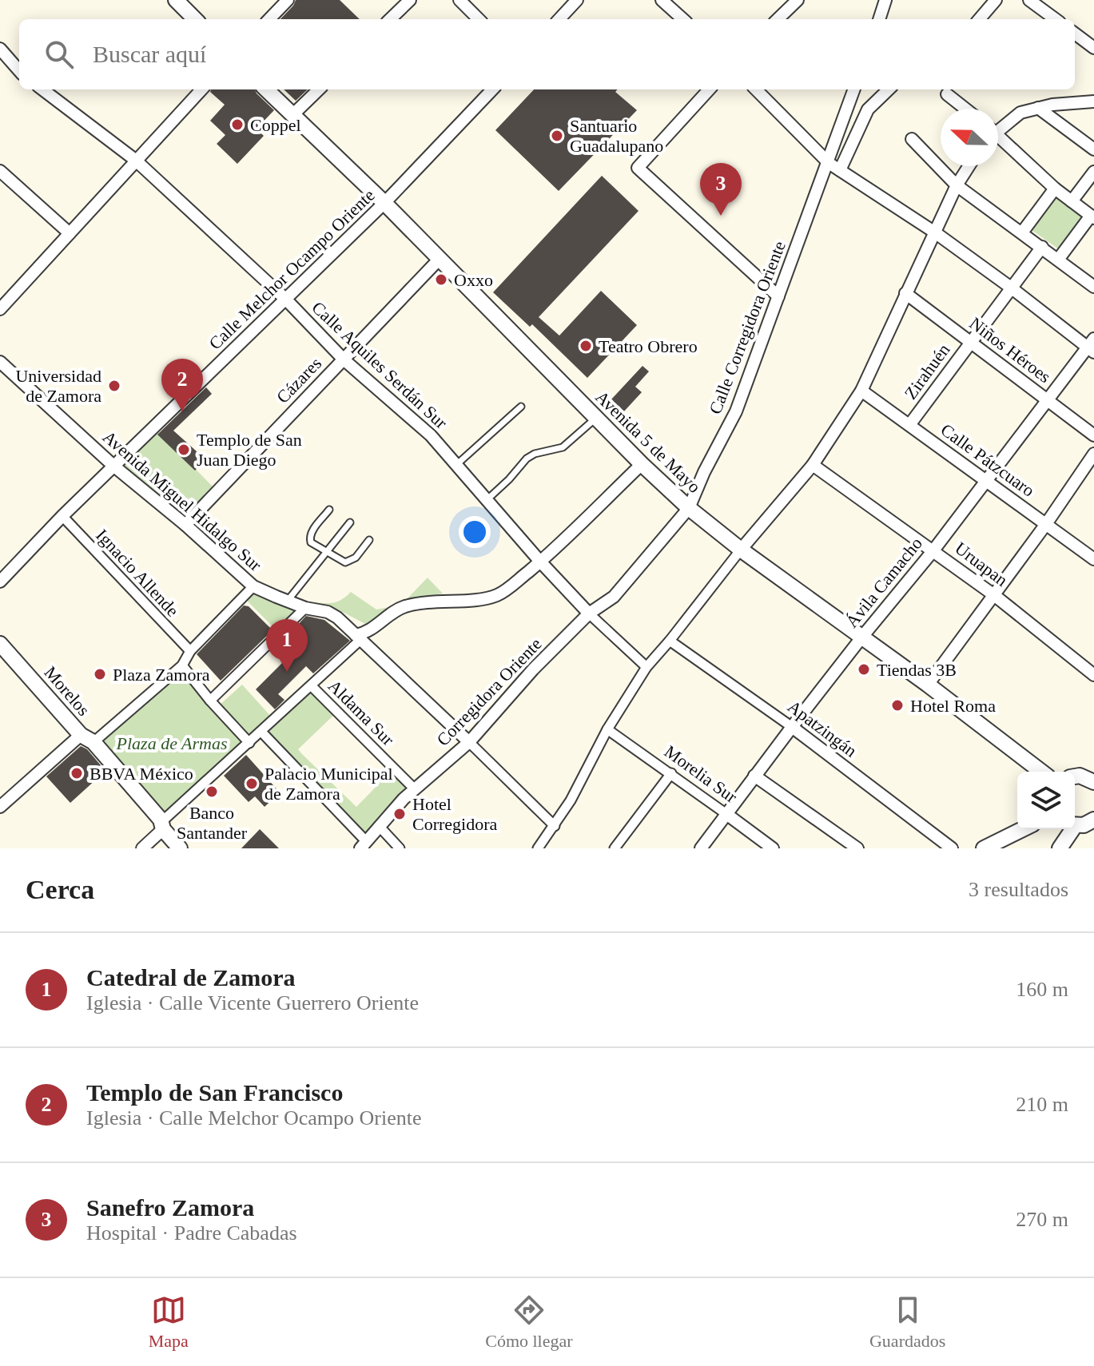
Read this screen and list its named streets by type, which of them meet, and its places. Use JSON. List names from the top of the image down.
{
  "streets": {
    "street": [
      "Calle Melchor Ocampo Oriente",
      "Calle Corregidora Oriente",
      "Niños Héroes",
      "Calle Aquiles Serdán Sur",
      "Zirahuén",
      "Cázares",
      "Avenida 5 de Mayo",
      "Calle Pátzcuaro",
      "Avenida Miguel Hidalgo Sur",
      "Uruapan",
      "Ignacio Allende",
      "Ávila Camacho",
      "Morelos",
      "Corregidora Oriente",
      "Aldama Sur",
      "Apatzingán",
      "Morelia Sur"
    ]
  },
  "crossings": [
    ["Calle Melchor Ocampo Oriente", "Calle Aquiles Serdán Sur"],
    ["Calle Melchor Ocampo Oriente", "Avenida 5 de Mayo"],
    ["Calle Melchor Ocampo Oriente", "Avenida Miguel Hidalgo Sur"],
    ["Calle Melchor Ocampo Oriente", "Ignacio Allende"],
    ["Calle Corregidora Oriente", "Calle Aquiles Serdán Sur"],
    ["Calle Corregidora Oriente", "Avenida 5 de Mayo"],
    ["Calle Corregidora Oriente", "Corregidora Oriente"],
    ["Niños Héroes", "Zirahuén"],
    ["Niños Héroes", "Ávila Camacho"],
    ["Calle Aquiles Serdán Sur", "Cázares"],
    ["Calle Aquiles Serdán Sur", "Corregidora Oriente"],
    ["Zirahuén", "Calle Pátzcuaro"],
    ["Cázares", "Avenida 5 de Mayo"],
    ["Cázares", "Avenida Miguel Hidalgo Sur"],
    ["Avenida 5 de Mayo", "Ávila Camacho"],
    ["Calle Pátzcuaro", "Ávila Camacho"],
    ["Avenida Miguel Hidalgo Sur", "Corregidora Oriente"],
    ["Uruapan", "Ávila Camacho"],
    ["Ávila Camacho", "Apatzingán"],
    ["Ávila Camacho", "Morelia Sur"],
    ["Corregidora Oriente", "Aldama Sur"]
  ],
  "parks": ["Plaza de Armas"],
  "places": [
    "Coppel",
    "Santuario Guadalupano",
    "Oxxo",
    "Teatro Obrero",
    "Universidad de Zamora",
    "Templo de San Juan Diego",
    "Tiendas 3B",
    "Plaza Zamora",
    "Hotel Roma",
    "BBVA México",
    "Palacio Municipal de Zamora",
    "Banco Santander",
    "Hotel Corregidora"
  ],
  "north": "left",
  "page": {
    "search": "Buscar aquí",
    "pins": ["3", "2", "1"],
    "heading": ["Cerca", "3 resultados"],
    "list": [
      {
        "mark": "1",
        "name": "Catedral de Zamora",
        "note": "Iglesia · Calle Vicente Guerrero Oriente",
        "value": "160 m"
      },
      {
        "mark": "2",
        "name": "Templo de San Francisco",
        "note": "Iglesia · Calle Melchor Ocampo Oriente",
        "value": "210 m"
      },
      {
        "mark": "3",
        "name": "Sanefro Zamora",
        "note": "Hospital · Padre Cabadas",
        "value": "270 m"
      }
    ],
    "nav": ["Mapa", "Cómo llegar", "Guardados"]
  }
}
